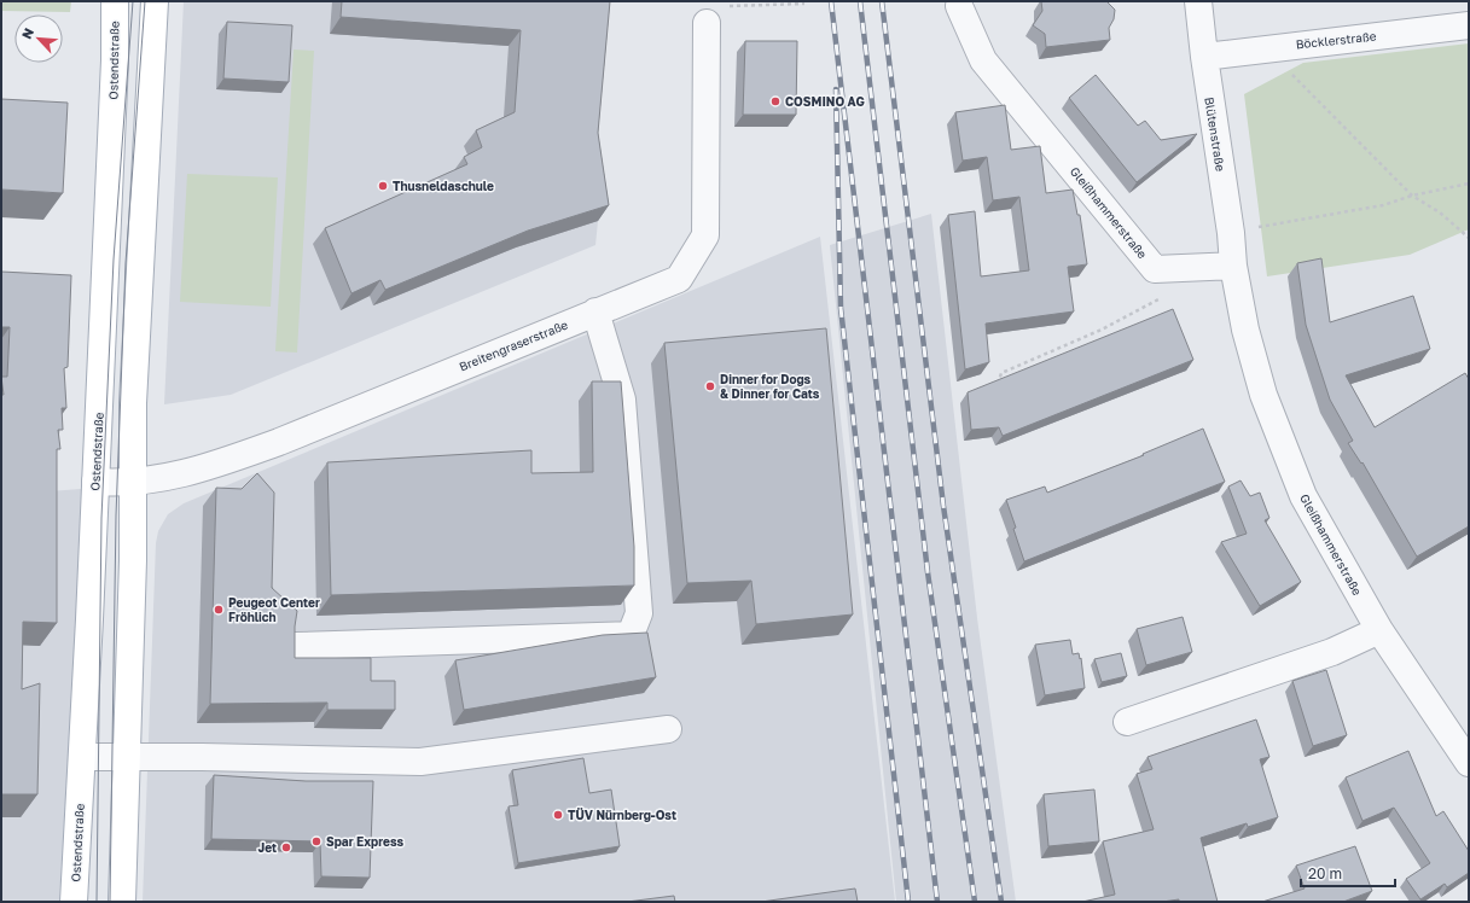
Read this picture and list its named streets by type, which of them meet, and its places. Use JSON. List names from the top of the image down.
{
  "streets": {
    "main road": ["Ostendstraße"],
    "street": [
      "Böcklerstraße",
      "Blütenstraße",
      "Gleißhammerstraße",
      "Breitengraserstraße"
    ]
  },
  "crossings": [
    ["Böcklerstraße", "Blütenstraße"],
    ["Ostendstraße", "Breitengraserstraße"],
    ["Blütenstraße", "Gleißhammerstraße"]
  ],
  "places": [
    "COSMINO AG",
    "Thusneldaschule",
    "Dinner for Dogs & Dinner for Cats",
    "Peugeot Center Fröhlich",
    "TÜV Nürnberg-Ost",
    "Spar Express",
    "Jet"
  ],
  "scale_bar": "20 m",
  "north": "top left"
}
